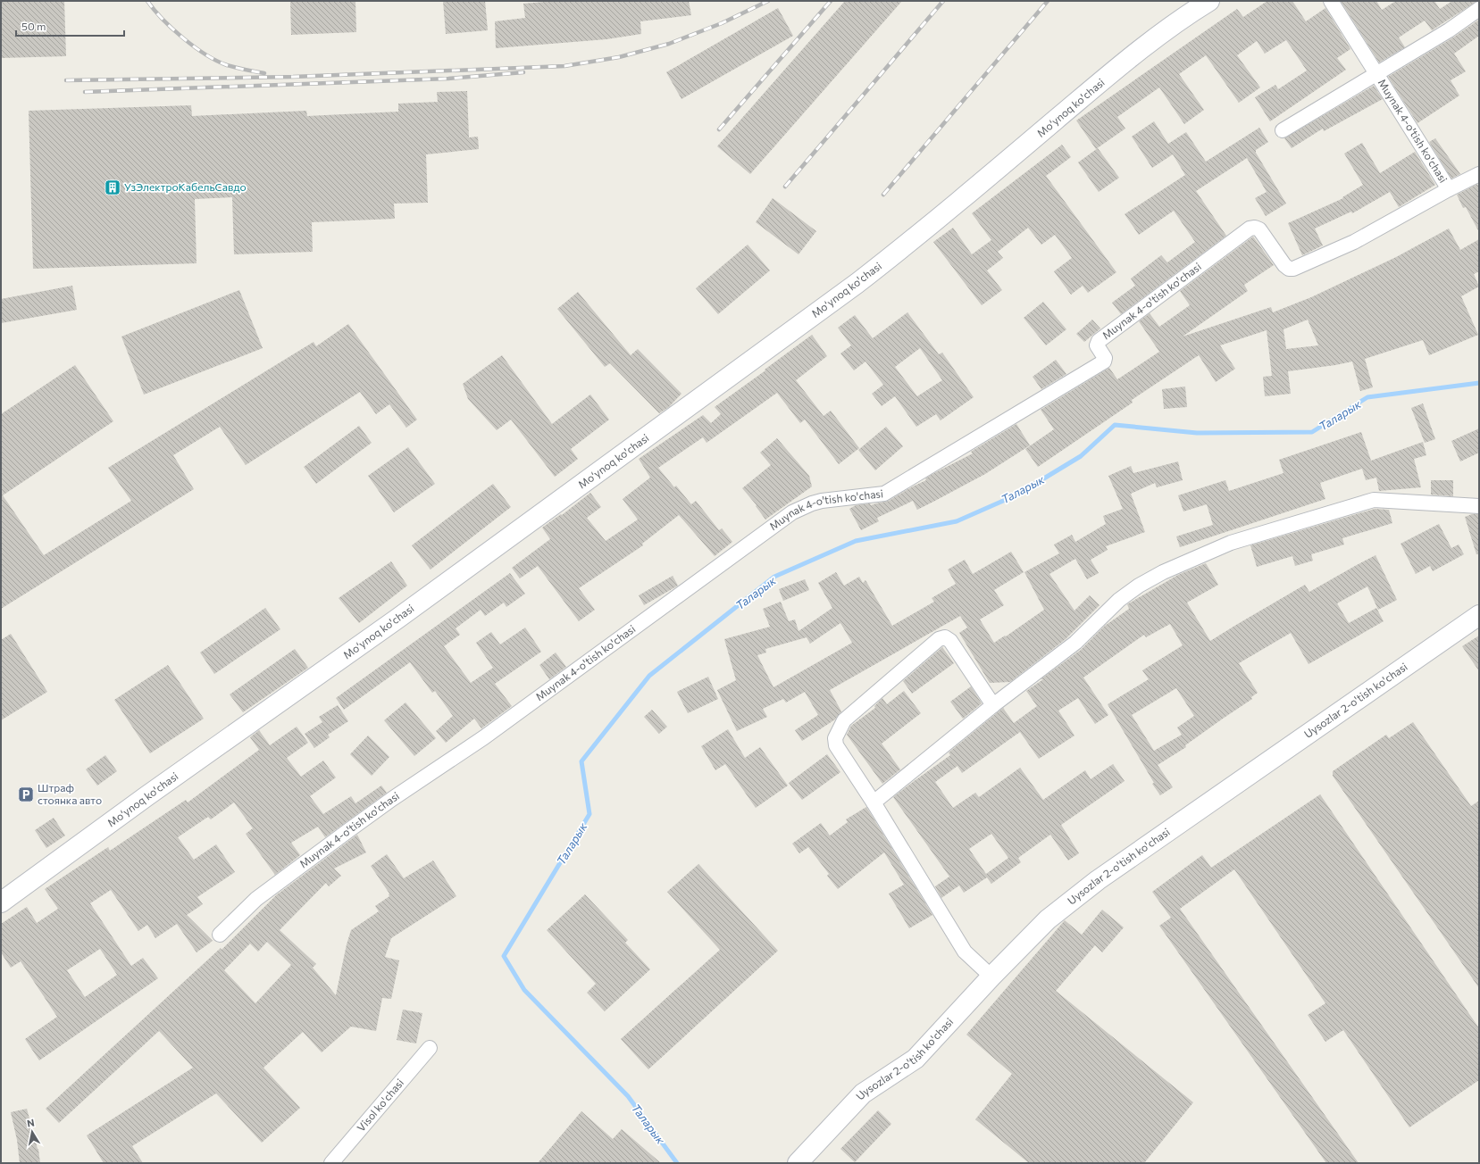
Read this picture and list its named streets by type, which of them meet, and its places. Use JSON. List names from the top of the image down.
{
  "streets": {
    "street": [
      "Moʻynoq ko'chasi",
      "Muynak 4-o'tish ko'chasi",
      "Uysozlar 2-o'tish ko'chasi",
      "Visol ko'chasi"
    ]
  },
  "water": ["Таларык"],
  "places": {
    "building": ["УзЭлектроКабельСавдо"],
    "parking": ["Штраф стоянка авто"]
  },
  "scale_bar": "50 m",
  "north": "top"
}
